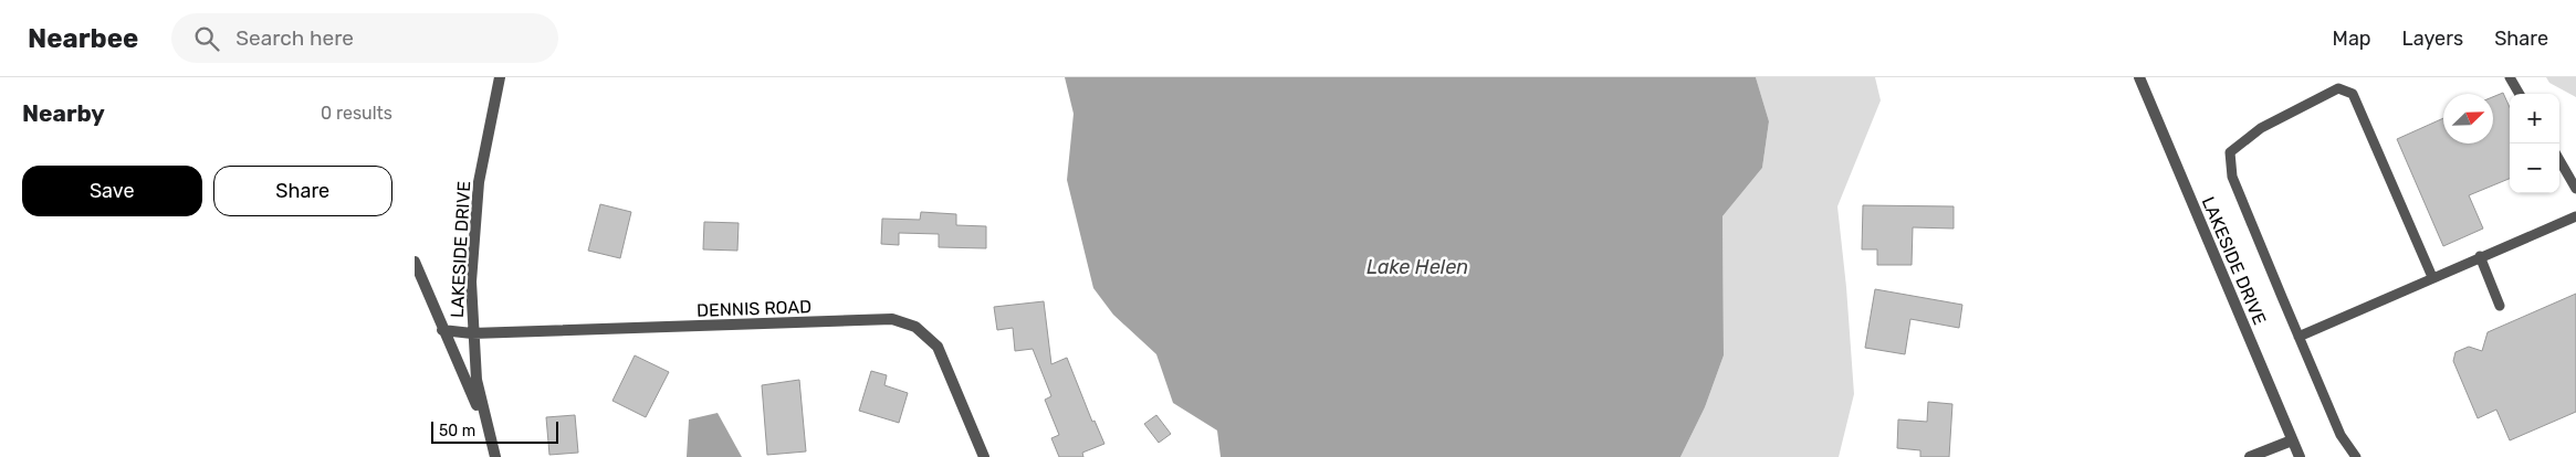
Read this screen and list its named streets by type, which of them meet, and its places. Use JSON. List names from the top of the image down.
{
  "streets": {
    "street": ["LAKESIDE DRIVE", "DENNIS ROAD"]
  },
  "crossings": [
    ["LAKESIDE DRIVE", "DENNIS ROAD"]
  ],
  "water": ["Lake Helen"],
  "scale_bar": "50 m",
  "north": "top right",
  "page": {
    "header": "Nearbee",
    "search": "Search here",
    "nav": ["Map", "Layers", "Share"],
    "heading": ["Nearby", "0 results"],
    "map_buttons": ["+", "−"],
    "buttons": ["Save", "Share"],
    "scale": "50 m"
  }
}
